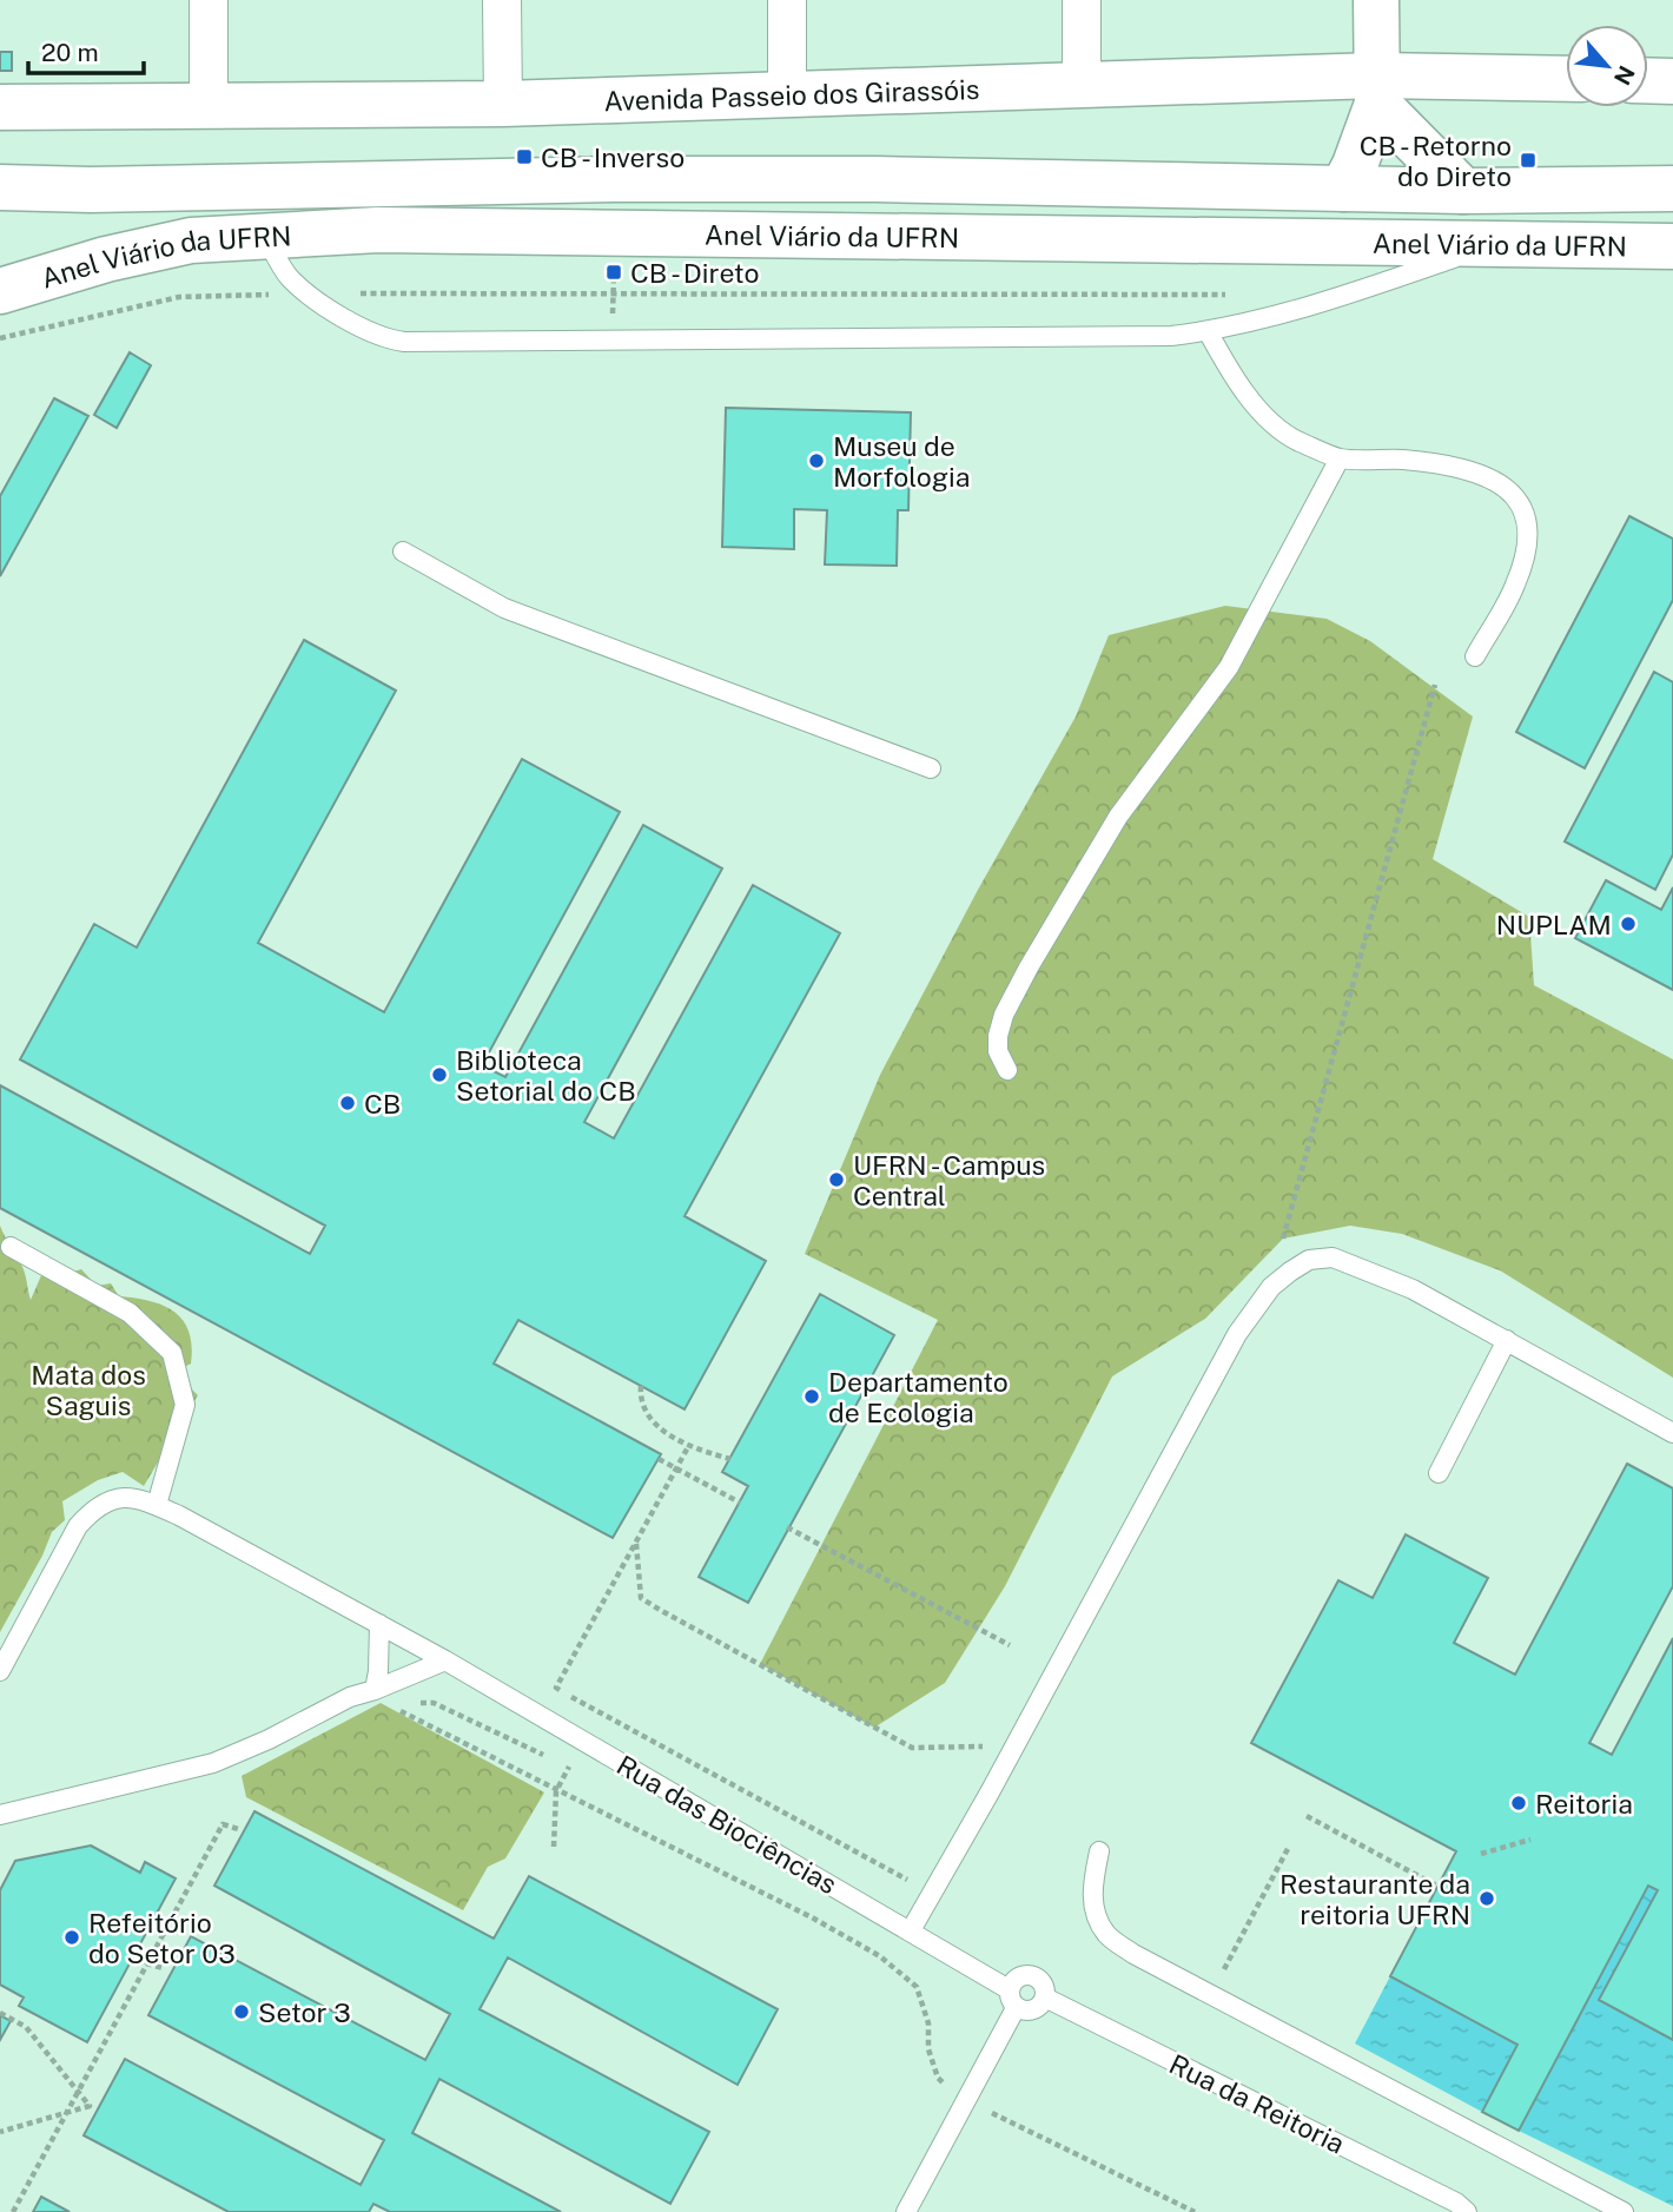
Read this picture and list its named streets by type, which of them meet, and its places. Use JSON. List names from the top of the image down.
{
  "streets": {
    "main road": ["Avenida Passeio dos Girassóis", "Anel Viário da UFRN"],
    "lane": ["Rua das Biociências", "Rua da Reitoria"]
  },
  "crossings": [
    ["Rua das Biociências", "Rua da Reitoria"]
  ],
  "parks": ["Mata dos Saguis"],
  "places": {
    "transit": ["CB - Inverso", "CB - Retorno do Direto", "CB - Direto"],
    "other": [
      "Museu de Morfologia",
      "NUPLAM",
      "Biblioteca Setorial do CB",
      "CB",
      "UFRN - Campus Central",
      "Departamento de Ecologia",
      "Reitoria",
      "Restaurante da reitoria UFRN",
      "Refeitório do Setor 03",
      "Setor 3"
    ]
  },
  "scale_bar": "20 m",
  "north": "bottom right"
}
